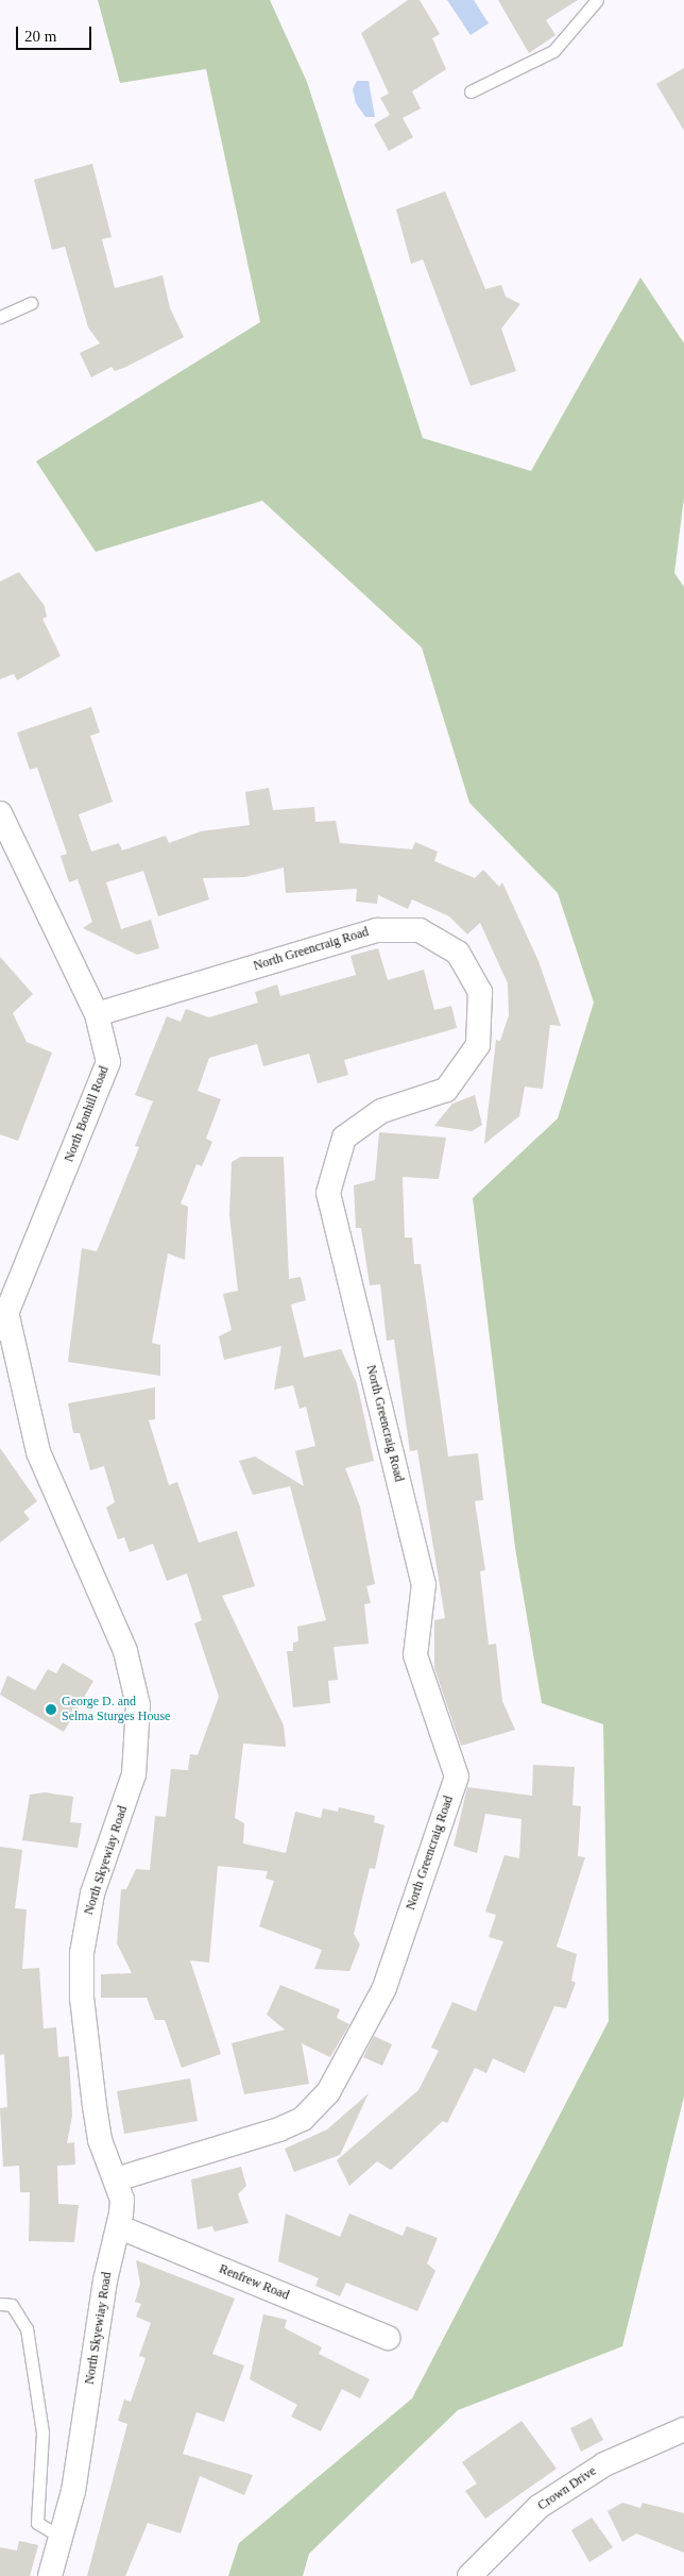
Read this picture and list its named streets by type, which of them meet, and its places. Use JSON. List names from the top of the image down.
{
  "streets": {
    "street": [
      "North Greencraig Road",
      "North Bonhill Road",
      "North Skyewiay Road",
      "Renfrew Road",
      "Crown Drive"
    ]
  },
  "crossings": [
    ["North Greencraig Road", "North Bonhill Road"],
    ["North Greencraig Road", "North Skyewiay Road"],
    ["North Bonhill Road", "North Skyewiay Road"],
    ["North Skyewiay Road", "Renfrew Road"]
  ],
  "places": ["George D. and Selma Sturges House"],
  "scale_bar": "20 m"
}
